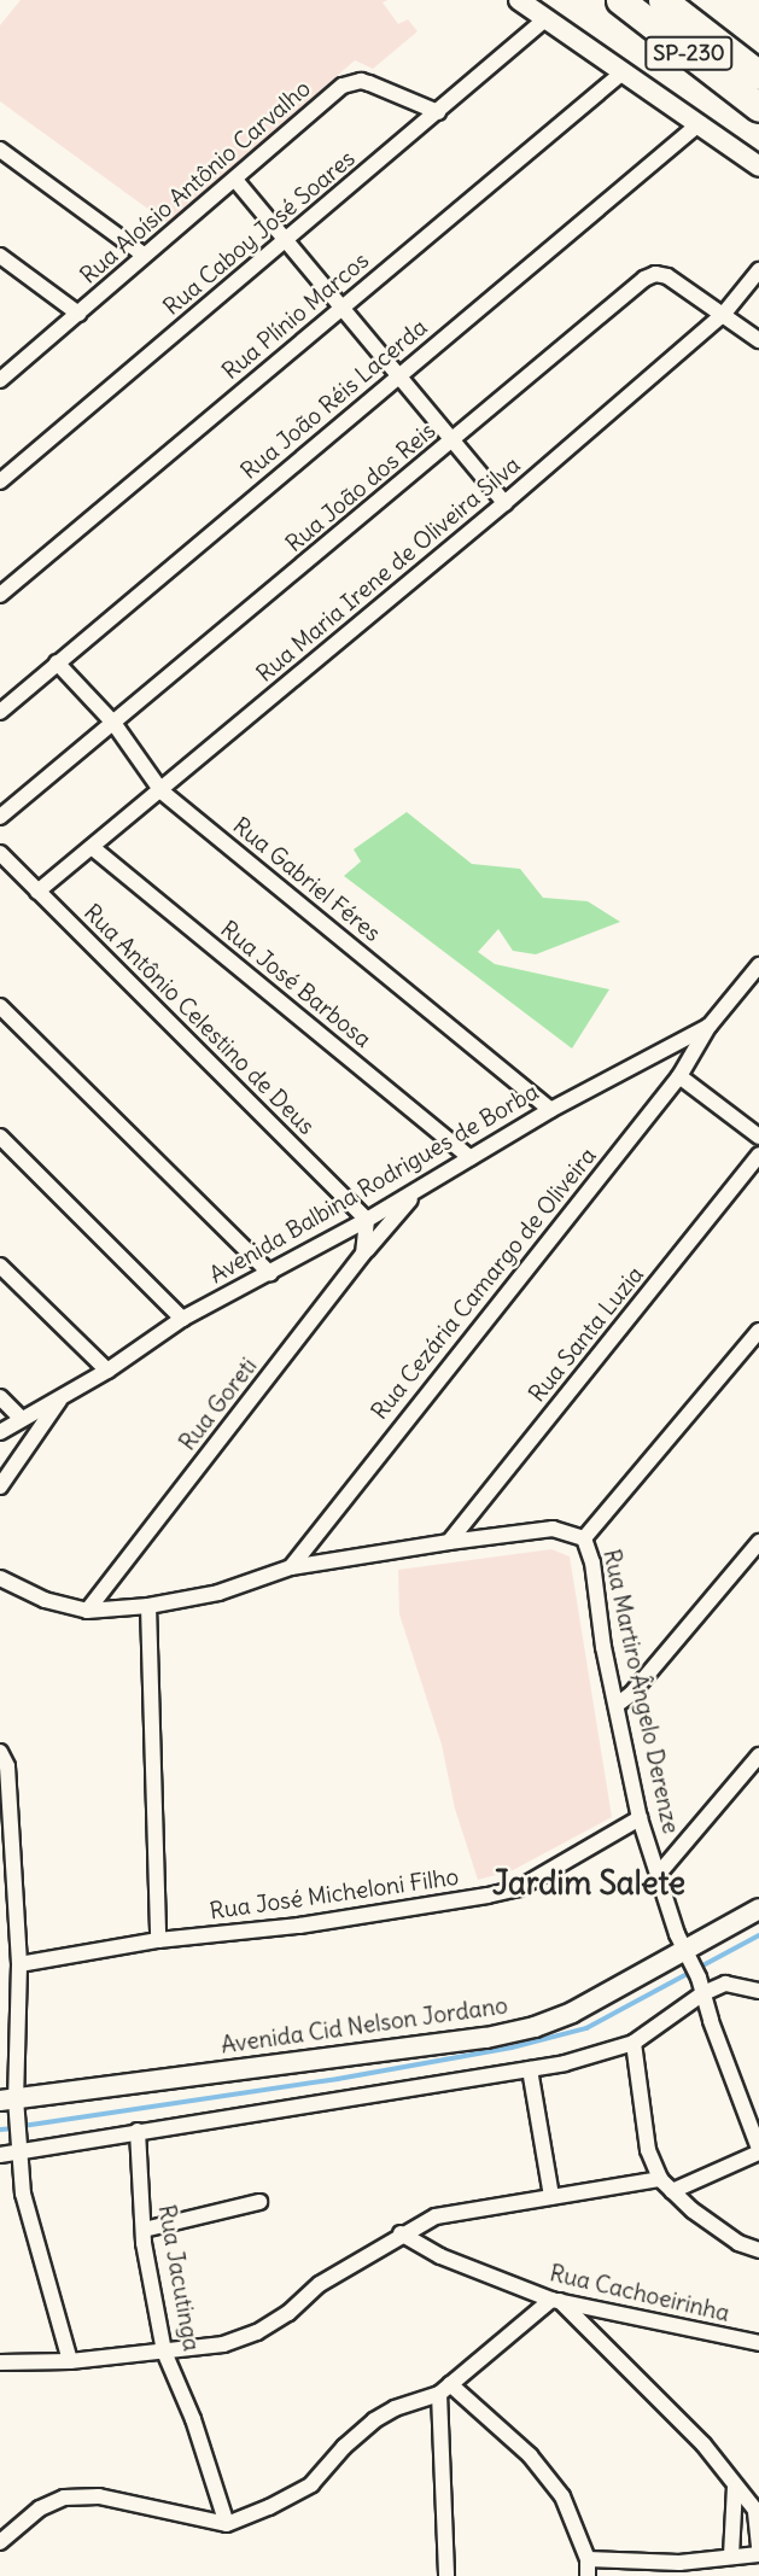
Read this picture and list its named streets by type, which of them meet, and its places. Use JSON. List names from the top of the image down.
{
  "streets": {
    "highway": ["SP-230"],
    "street": [
      "Rua Aloísio Antônio Carvalho",
      "Rua Caboy José Soares",
      "Rua Plínio Marcos",
      "Rua João Réis Lacerda",
      "Rua João dos Reis",
      "Rua Maria Irene de Oliveira Silva",
      "Rua Gabriel Féres",
      "Rua José Barbosa",
      "Rua Antônio Celestino de Deus",
      "Avenida Balbina Rodrigues de Borba",
      "Rua Cezária Camargo de Oliveira",
      "Rua Santa Luzia",
      "Rua Goreti",
      "Rua Martiro Ângelo Derenze",
      "Rua José Micheloni Filho",
      "Avenida Cid Nelson Jordano",
      "Rua Jacutinga",
      "Rua Cachoeirinha"
    ]
  },
  "crossings": [
    ["Rua Aloísio Antônio Carvalho", "Rua Caboy José Soares"],
    ["Rua João Réis Lacerda", "Rua Gabriel Féres"],
    ["Rua João dos Reis", "Rua Maria Irene de Oliveira Silva"],
    ["Rua João dos Reis", "Rua Gabriel Féres"],
    ["Rua Maria Irene de Oliveira Silva", "Rua Gabriel Féres"],
    ["Rua Maria Irene de Oliveira Silva", "Rua José Barbosa"],
    ["Rua Maria Irene de Oliveira Silva", "Rua Antônio Celestino de Deus"],
    ["Rua Gabriel Féres", "Avenida Balbina Rodrigues de Borba"],
    ["Rua José Barbosa", "Avenida Balbina Rodrigues de Borba"],
    ["Rua Antônio Celestino de Deus", "Avenida Balbina Rodrigues de Borba"],
    ["Avenida Balbina Rodrigues de Borba", "Rua Cezária Camargo de Oliveira"],
    ["Avenida Balbina Rodrigues de Borba", "Rua Goreti"],
    ["Rua Martiro Ângelo Derenze", "Rua José Micheloni Filho"],
    ["Rua Martiro Ângelo Derenze", "Avenida Cid Nelson Jordano"],
    ["Avenida Cid Nelson Jordano", "Rua Jacutinga"]
  ],
  "districts": ["Jardim Salete"]
}
